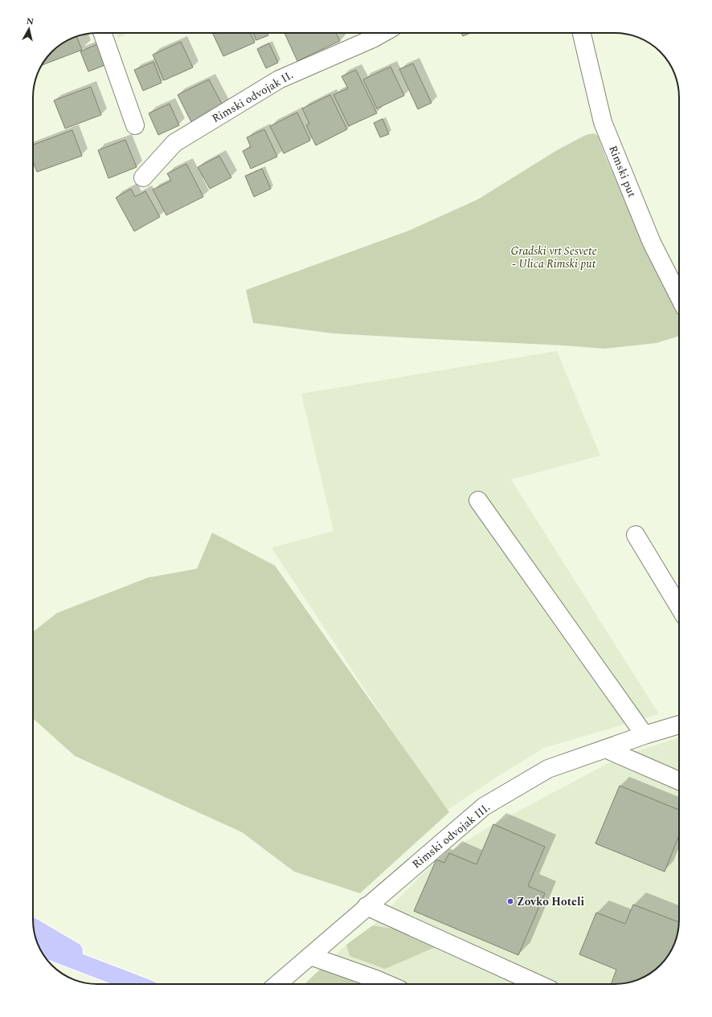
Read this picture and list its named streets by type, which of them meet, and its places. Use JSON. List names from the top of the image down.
{
  "streets": {
    "street": ["Rimski odvojak II.", "Rimski put", "Rimski odvojak III."]
  },
  "parks": ["Gradski vrt Sesvete - Ulica Rimski put"],
  "places": ["Zovko Hoteli"],
  "north": "top"
}
